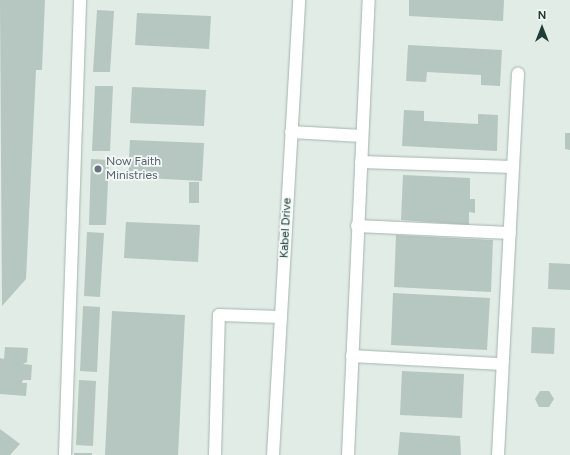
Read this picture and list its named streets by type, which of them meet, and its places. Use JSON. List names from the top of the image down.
{
  "streets": {
    "street": ["Kabel Drive"]
  },
  "places": ["Now Faith Ministries"],
  "north": "top"
}
